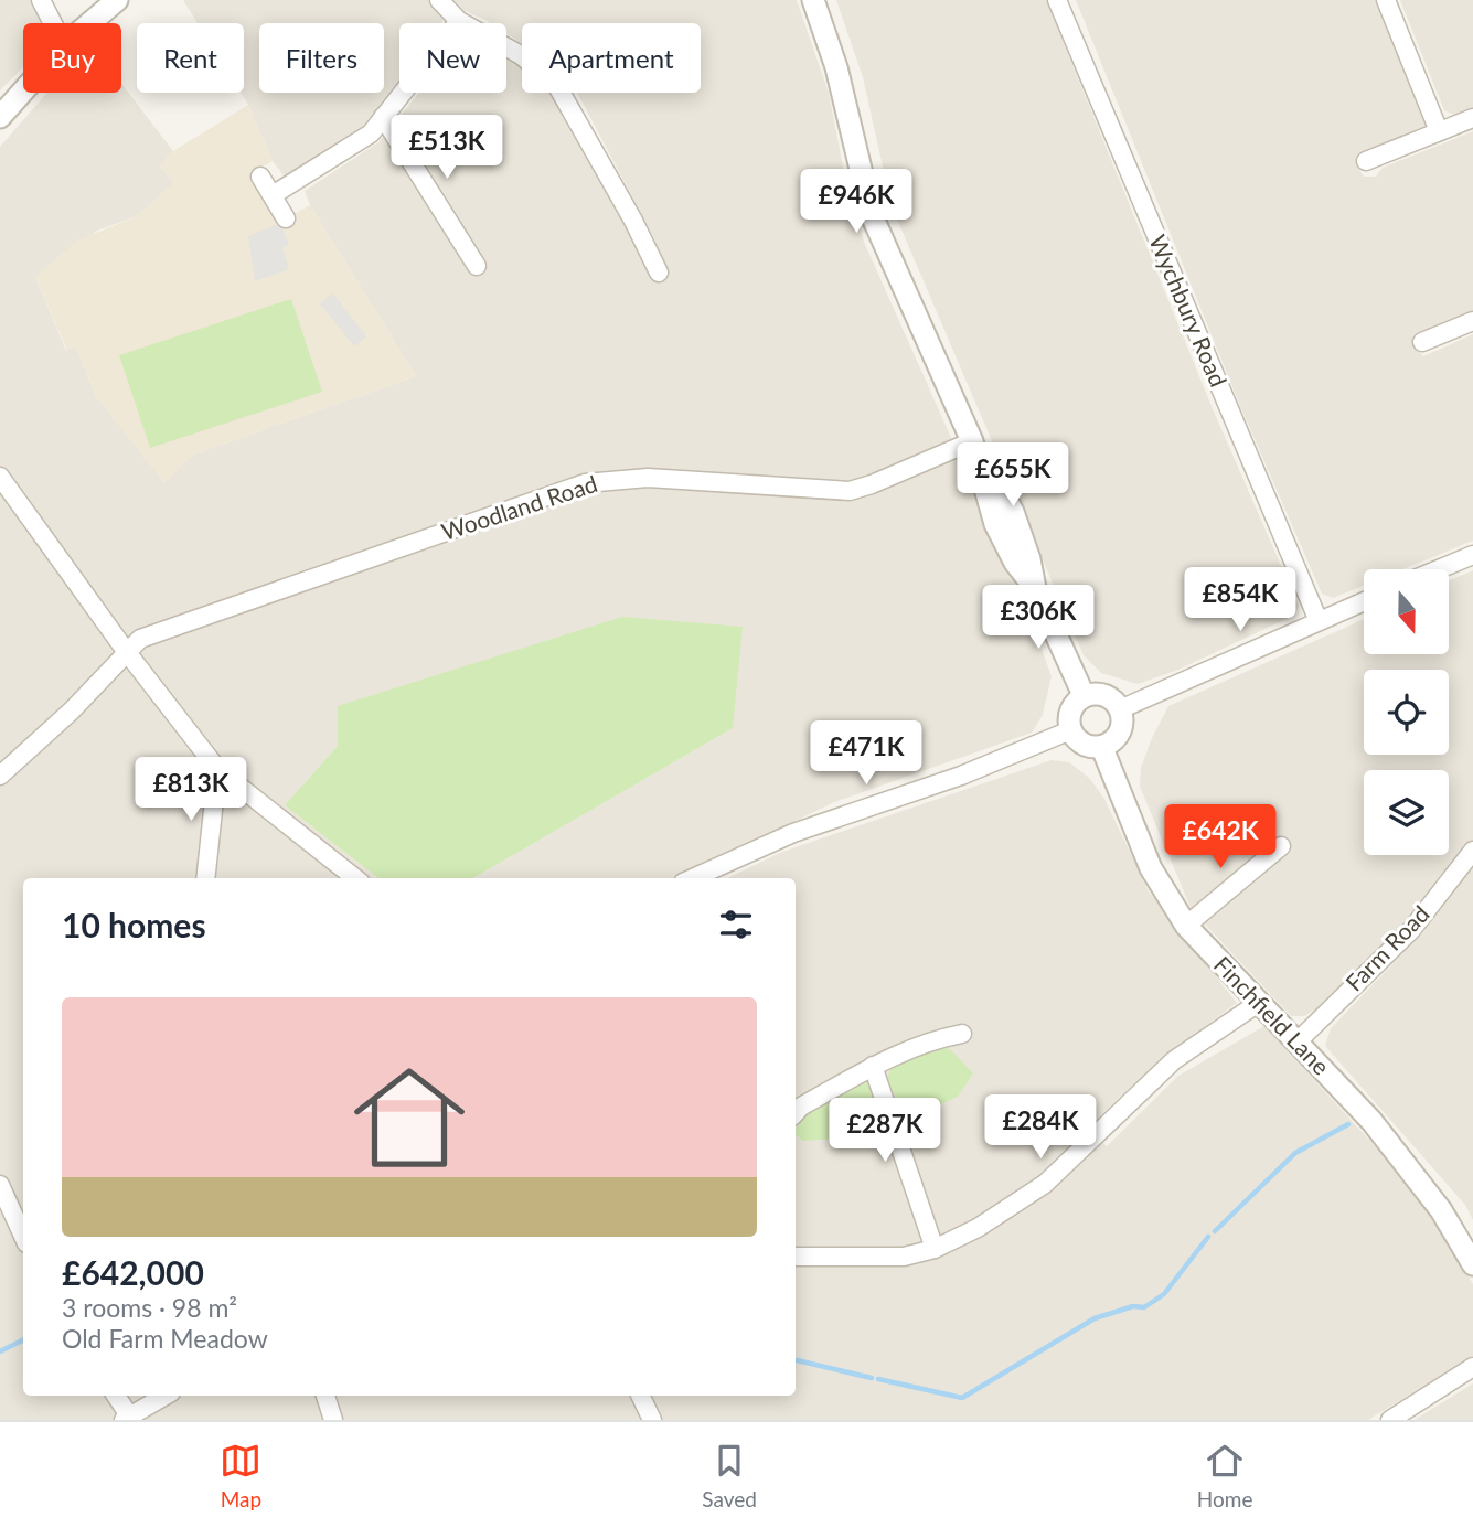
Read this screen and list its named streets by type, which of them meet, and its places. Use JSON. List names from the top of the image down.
{
  "streets": {
    "street": [
      "Wychbury Road",
      "Woodland Road",
      "Farm Road",
      "Finchfield Lane"
    ]
  },
  "crossings": [
    ["Farm Road", "Finchfield Lane"]
  ],
  "north": "bottom",
  "page": {
    "chip": [
      "Buy",
      "Rent",
      "Filters",
      "New",
      "Apartment"
    ],
    "price": [
      "£513K",
      "£946K",
      "£655K",
      "£854K",
      "£306K",
      "£471K",
      "£813K",
      "£642K",
      "£284K",
      "£287K"
    ],
    "heading": "10 homes",
    "list": [
      {
        "name": "£642,000",
        "note": "3 rooms · 98 m² · Old Farm Meadow"
      }
    ],
    "tabs": ["Map", "Saved", "Home"]
  }
}
